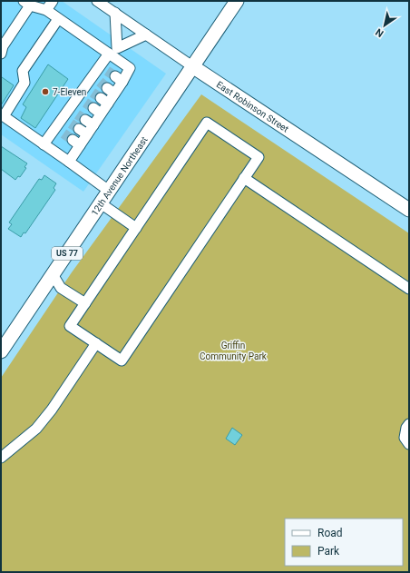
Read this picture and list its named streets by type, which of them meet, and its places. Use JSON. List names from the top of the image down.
{
  "streets": {
    "main road": ["East Robinson Street", "12th Avenue Northeast", "US 77"]
  },
  "crossings": [
    ["East Robinson Street", "12th Avenue Northeast"]
  ],
  "parks": ["Griffin Community Park"],
  "places": ["7-Eleven"],
  "legend": ["Road", "Park"],
  "north": "bottom left"
}
